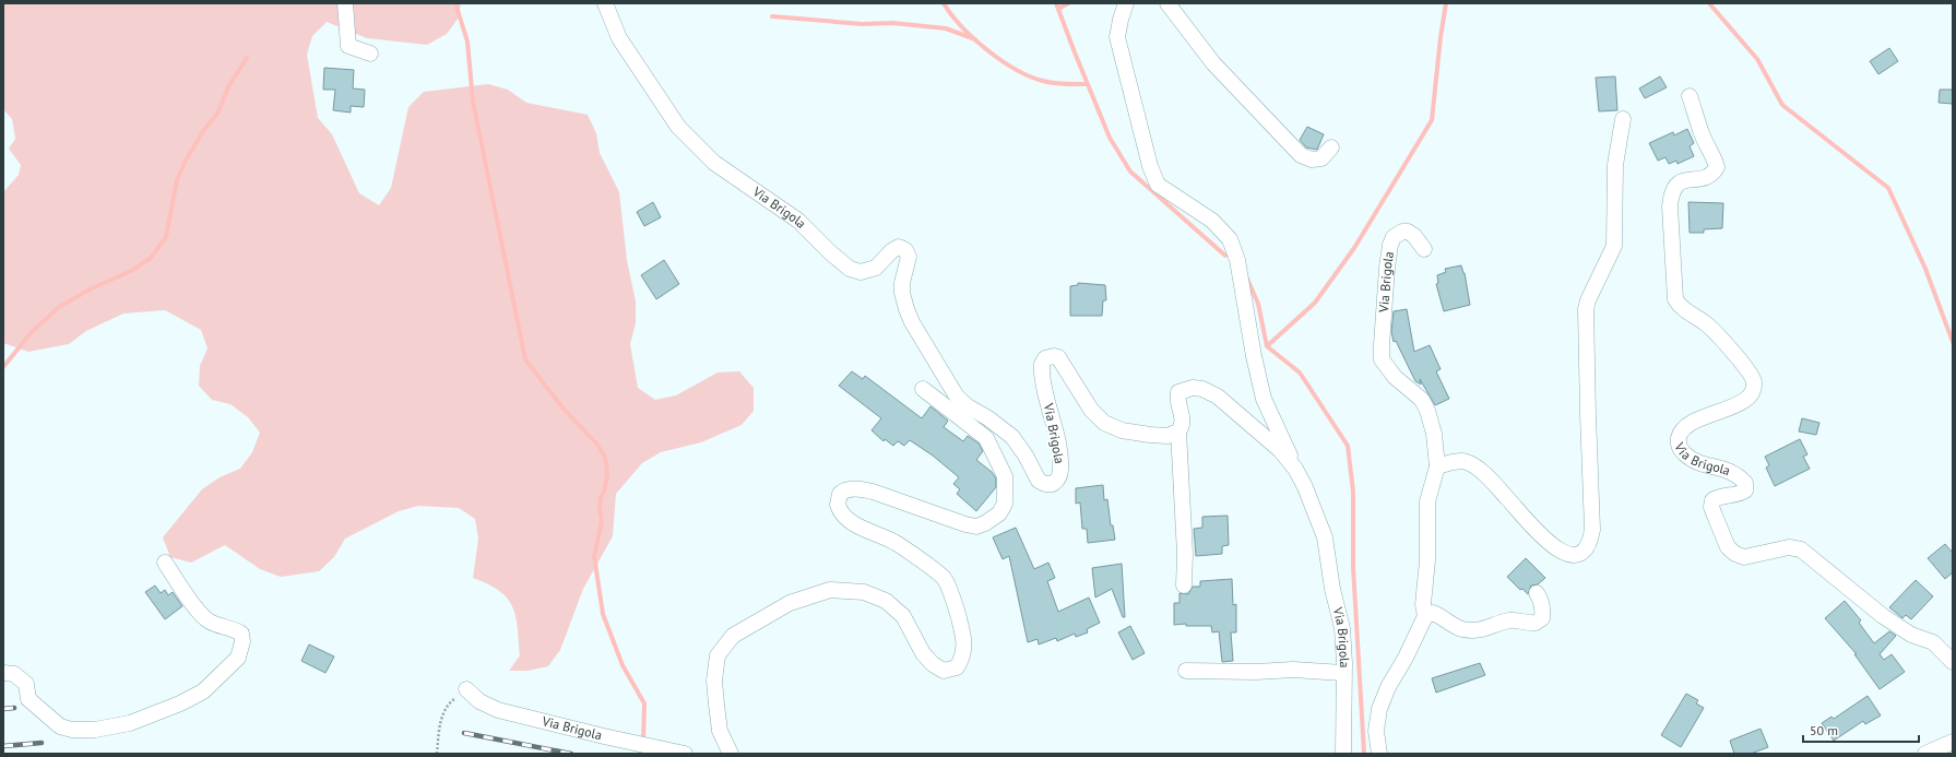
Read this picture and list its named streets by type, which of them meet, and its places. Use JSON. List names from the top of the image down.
{
  "streets": {
    "street": ["Via Brigola"]
  },
  "scale_bar": "50 m"
}
